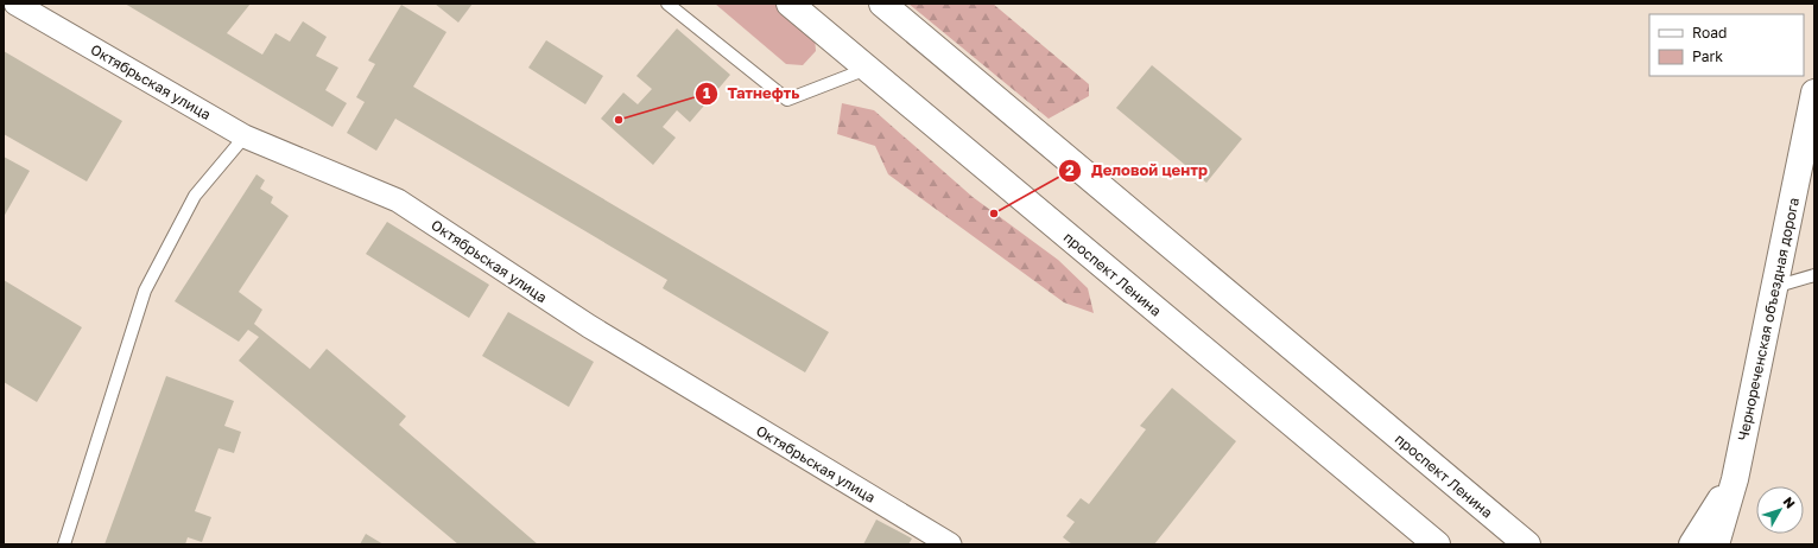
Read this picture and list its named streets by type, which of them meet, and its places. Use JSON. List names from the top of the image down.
{
  "streets": {
    "main road": ["проспект Ленина", "Чернореченская объездная дорога"],
    "street": ["Октябрьская улица"]
  },
  "places": ["Татнефть", "Деловой центр"],
  "legend": ["Road", "Park"],
  "north": "top right"
}
